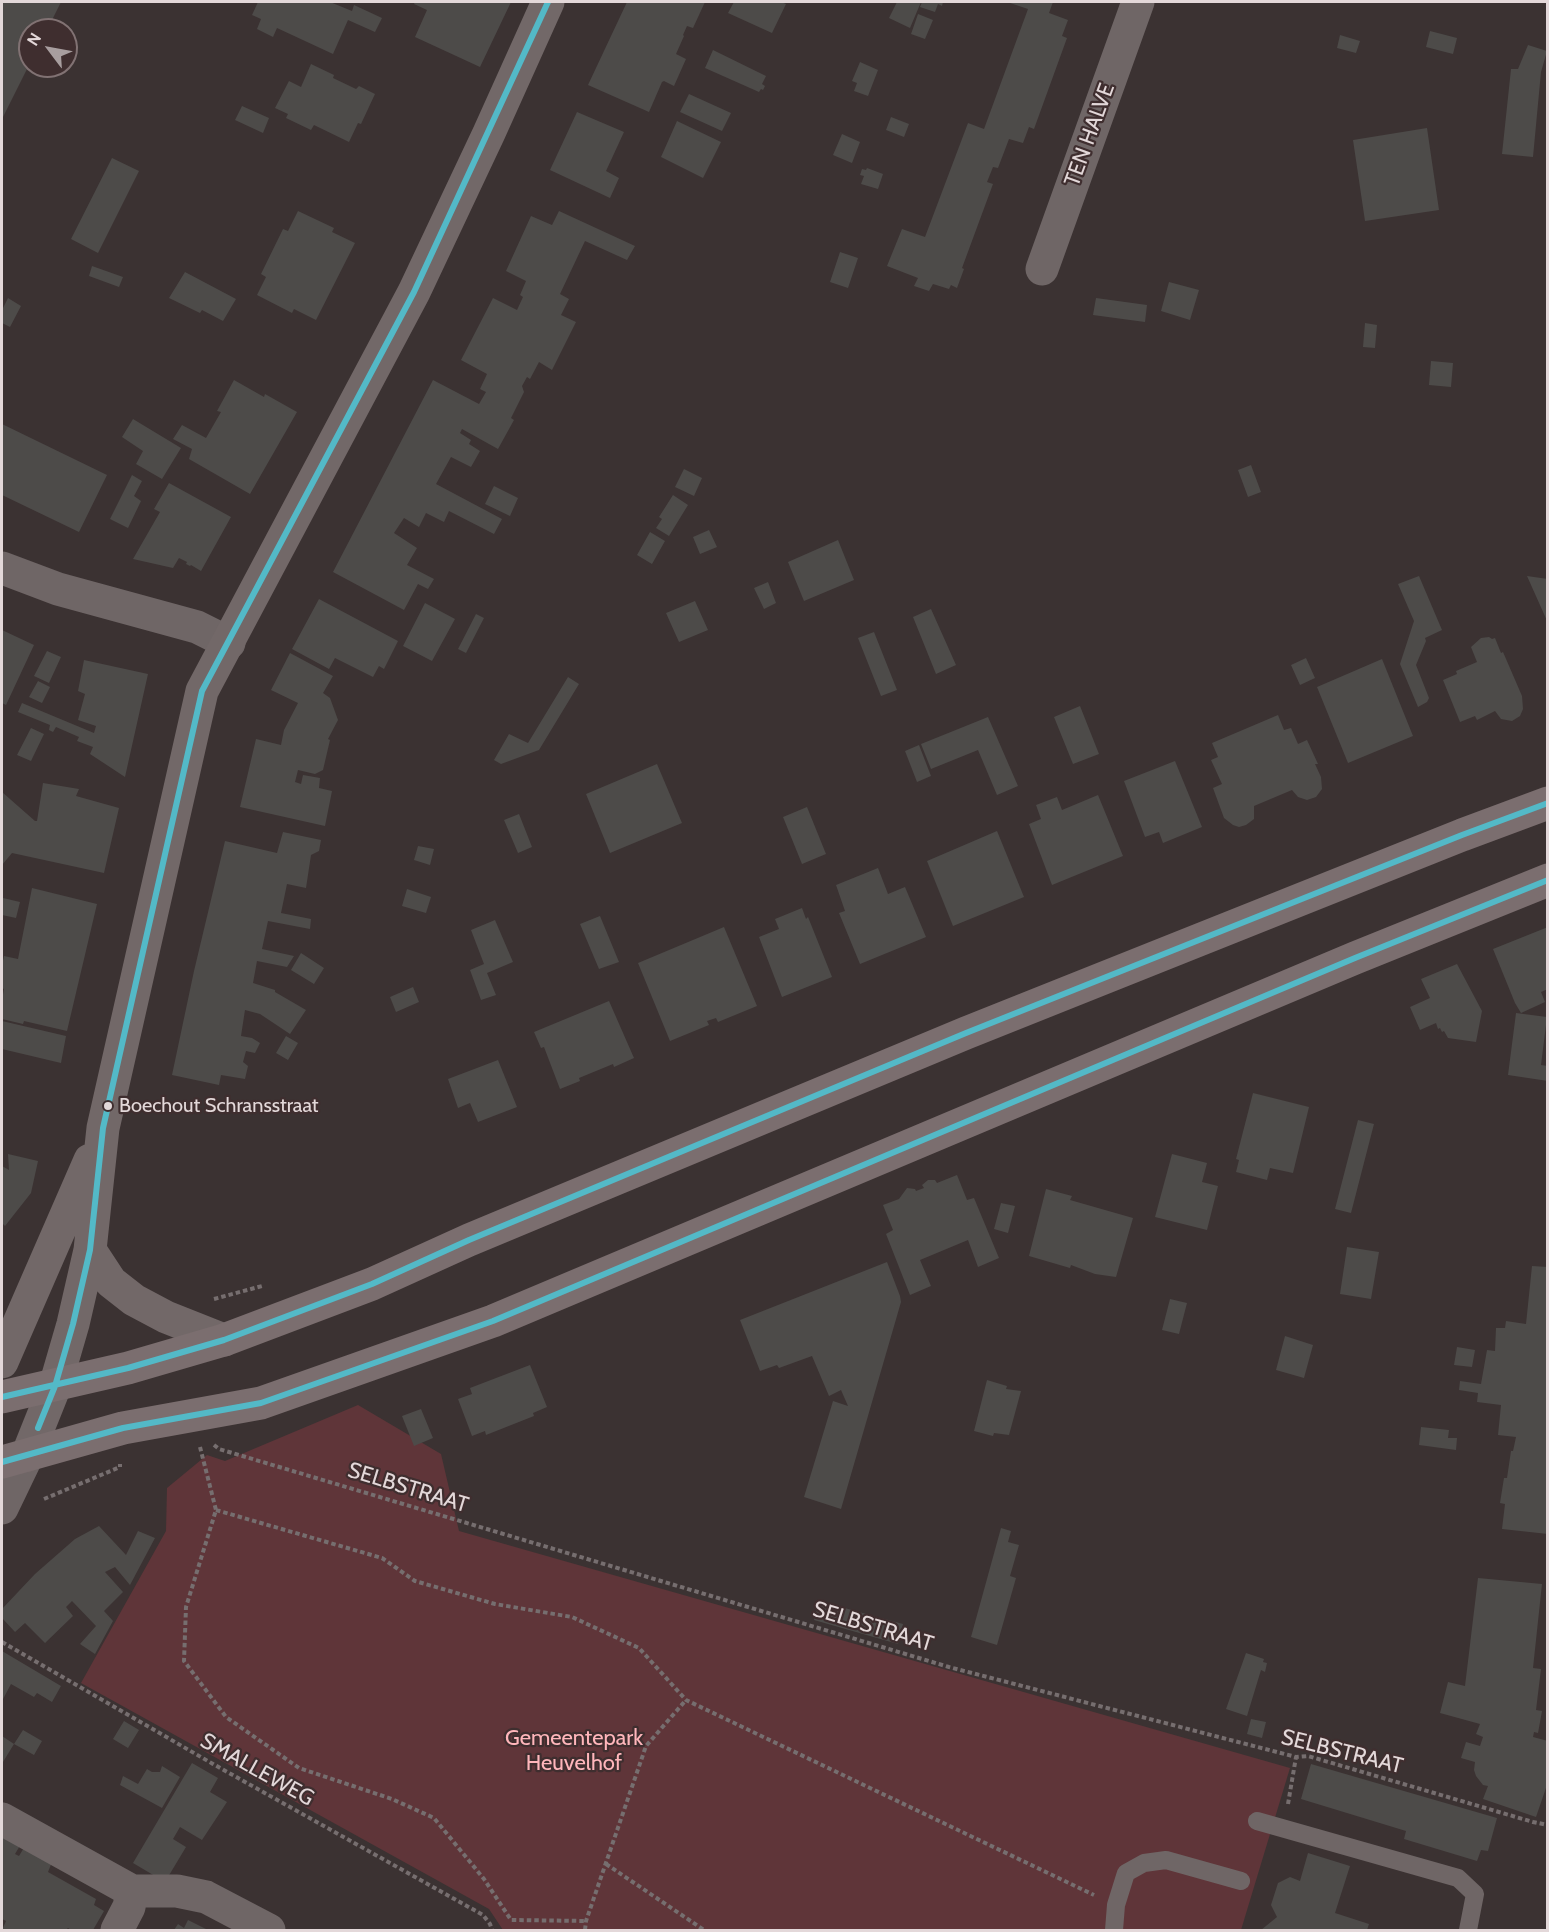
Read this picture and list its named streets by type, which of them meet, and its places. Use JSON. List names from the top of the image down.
{
  "streets": {
    "street": ["TEN HALVE"],
    "path": ["SELBSTRAAT", "SMALLEWEG"]
  },
  "parks": ["Gemeentepark Heuvelhof"],
  "places": ["Boechout Schransstraat"],
  "north": "top left"
}
